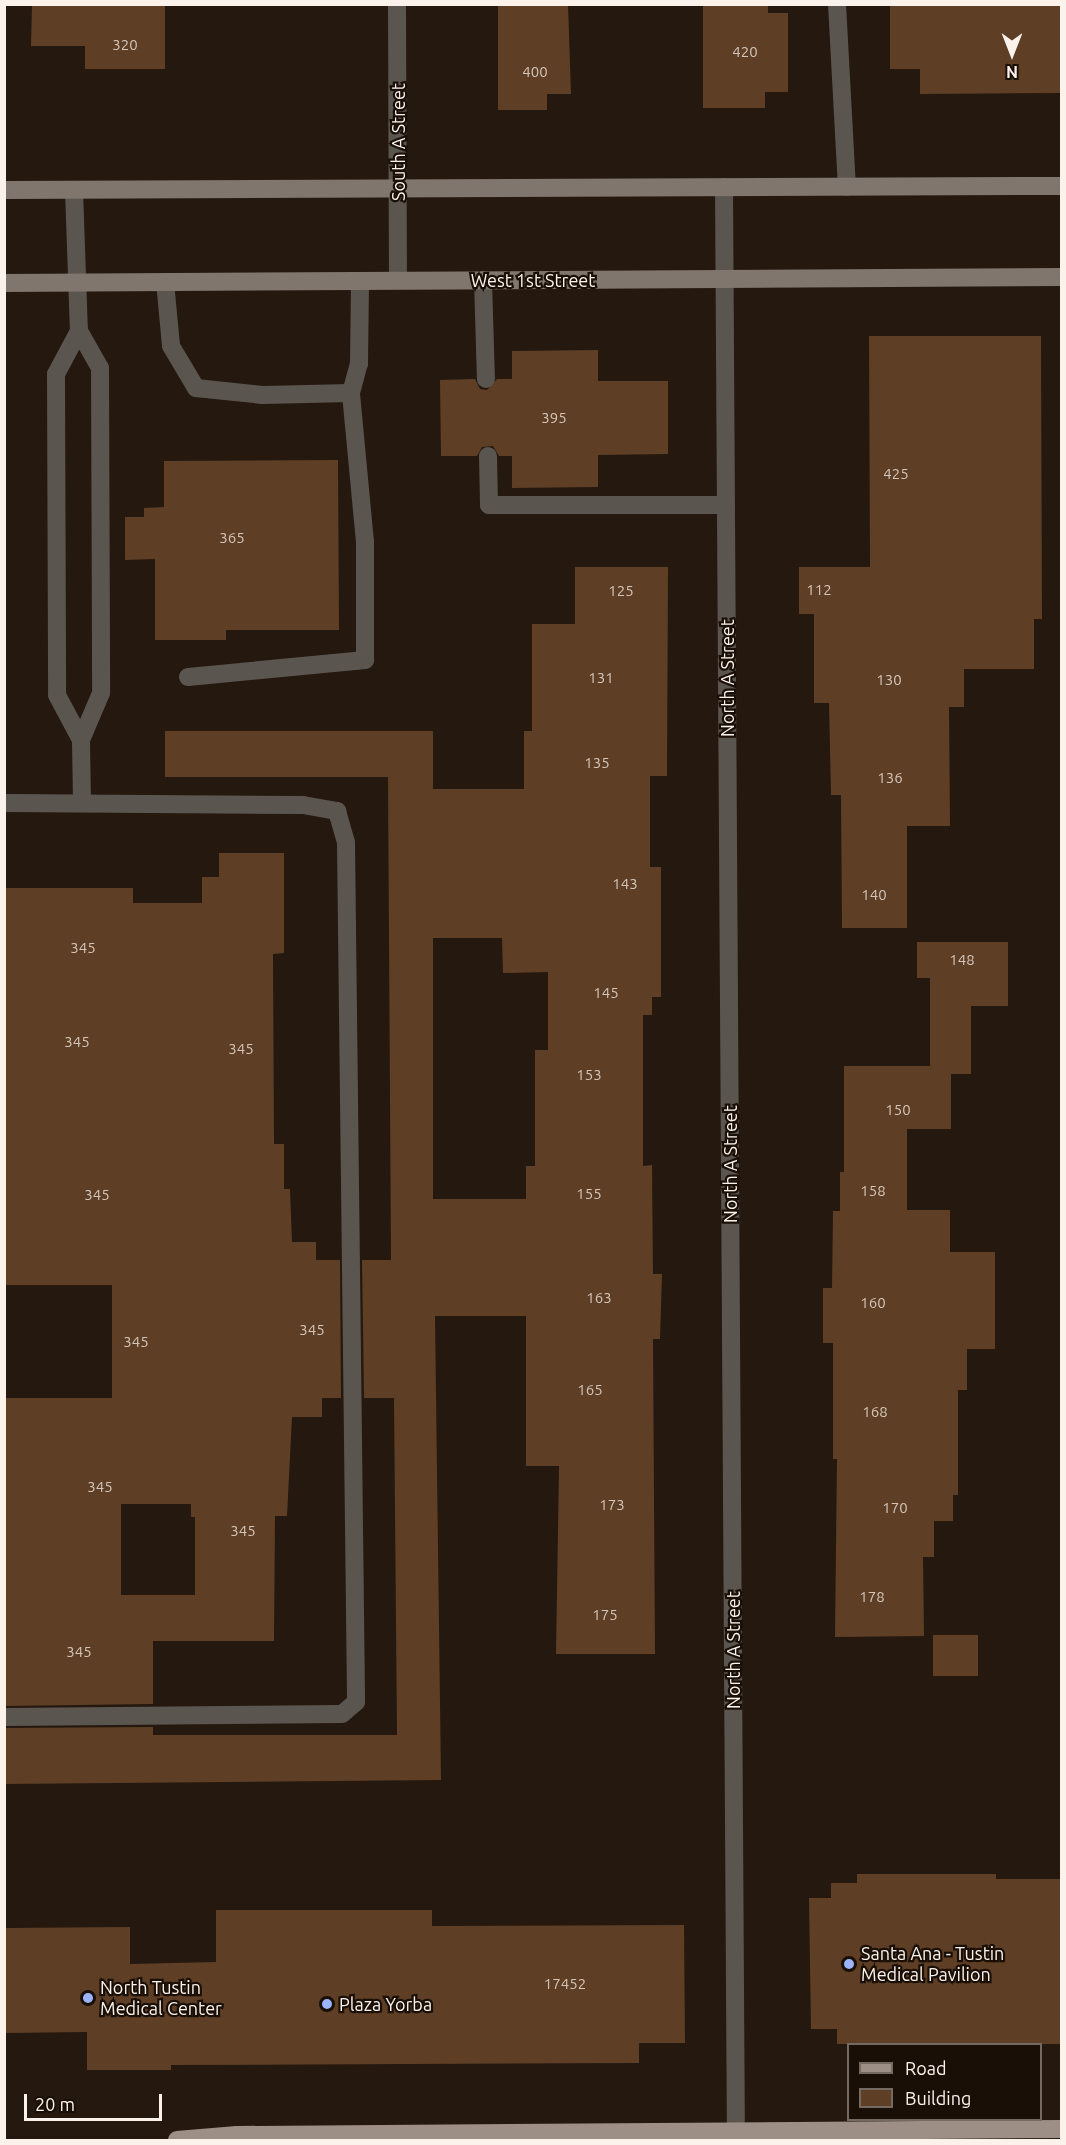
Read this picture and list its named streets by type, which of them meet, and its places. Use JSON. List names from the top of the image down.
{
  "streets": {
    "main road": ["West 1st Street"],
    "street": ["South A Street", "North A Street"]
  },
  "crossings": [
    ["South A Street", "West 1st Street"],
    ["West 1st Street", "North A Street"]
  ],
  "places": ["Santa Ana - Tustin Medical Pavilion", "North Tustin Medical Center", "Plaza Yorba"],
  "house_numbers": [
    "320",
    "420",
    "400",
    "395",
    "425",
    "365",
    "112",
    "125",
    "131",
    "130",
    "135",
    "136",
    "143",
    "140",
    "345",
    "148",
    "145",
    "345",
    "345",
    "153",
    "150",
    "158",
    "155",
    "345",
    "163",
    "160",
    "345",
    "345",
    "165",
    "168",
    "345",
    "173",
    "170",
    "345",
    "178",
    "175",
    "345",
    "17452"
  ],
  "legend": ["Road", "Building"],
  "scale_bar": "20 m",
  "north": "bottom"
}
